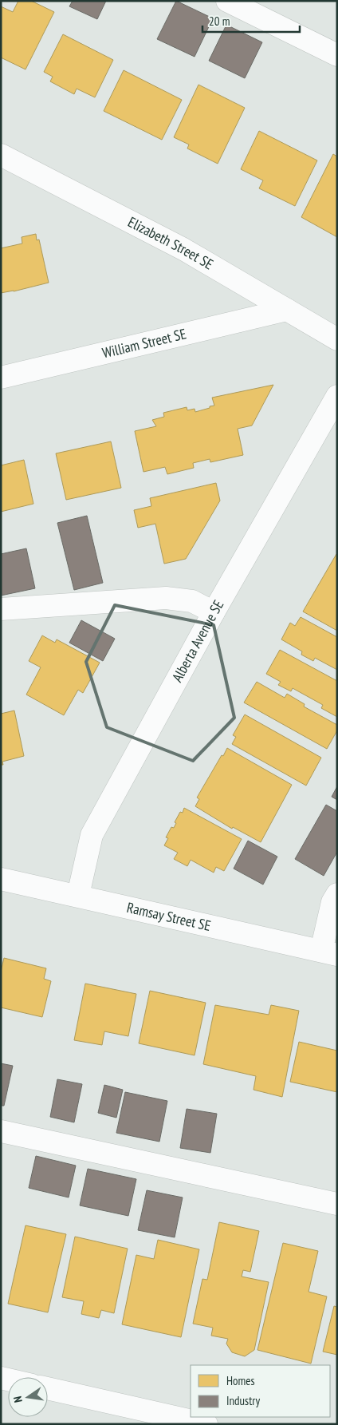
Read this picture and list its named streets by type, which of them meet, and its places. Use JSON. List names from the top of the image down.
{
  "streets": {
    "street": [
      "Elizabeth Street SE",
      "William Street SE",
      "Alberta Avenue SE",
      "Ramsay Street SE"
    ]
  },
  "crossings": [
    ["Elizabeth Street SE", "William Street SE"],
    ["Alberta Avenue SE", "Ramsay Street SE"]
  ],
  "legend": ["Homes", "Industry"],
  "scale_bar": "20 m",
  "north": "left"
}
